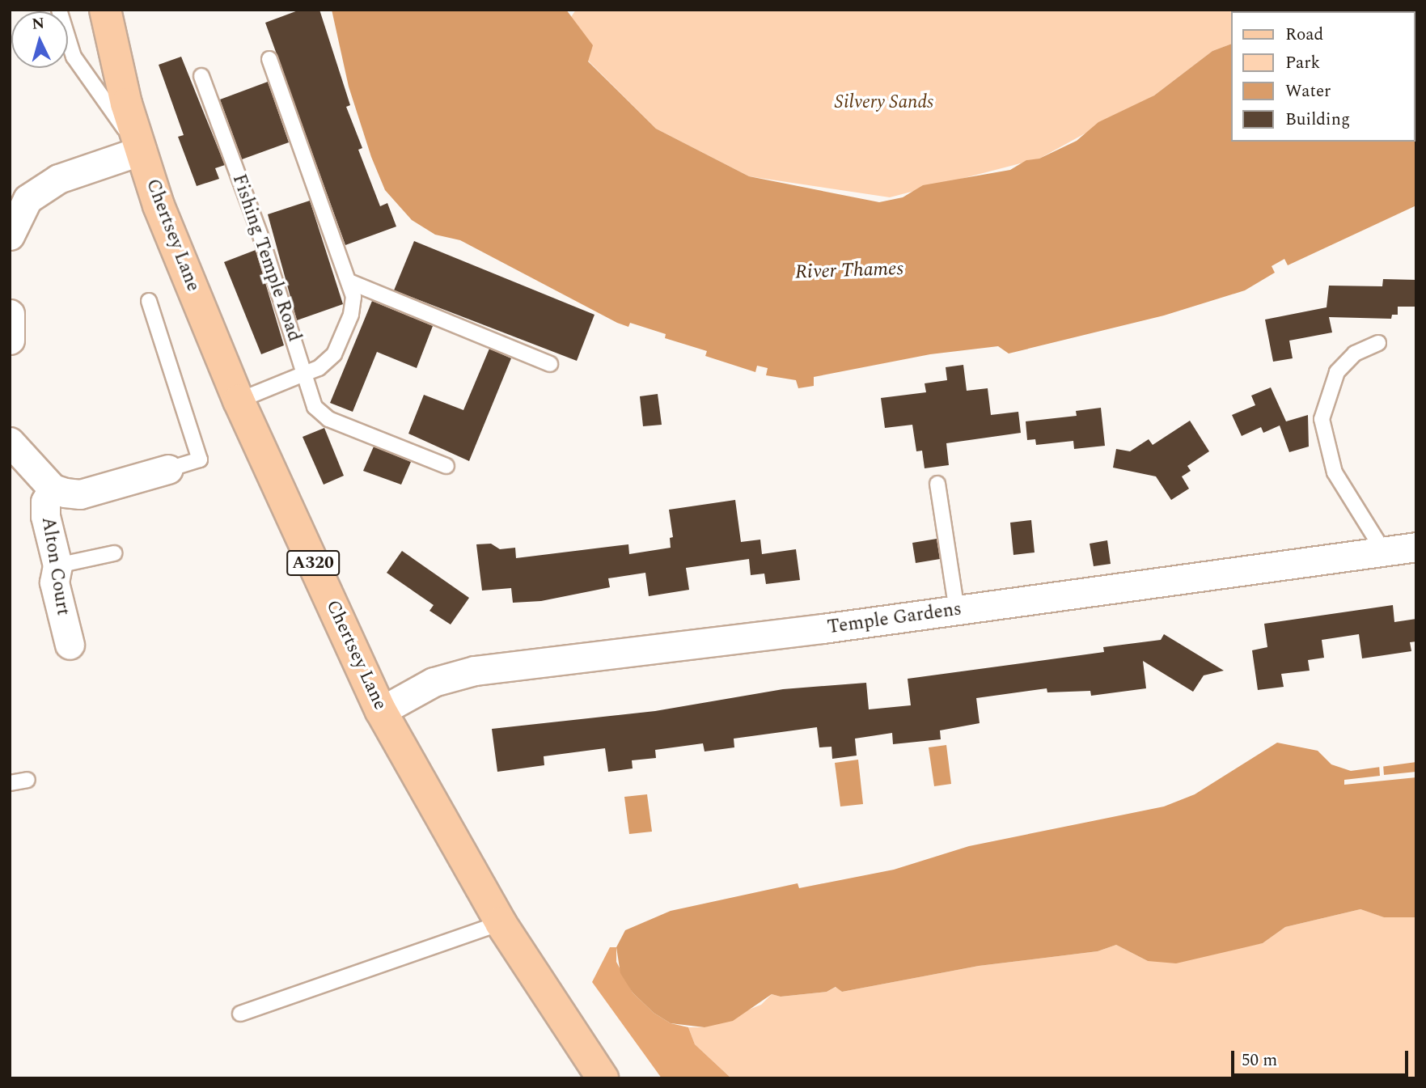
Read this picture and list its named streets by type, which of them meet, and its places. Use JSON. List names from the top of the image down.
{
  "streets": {
    "main road": ["Chertsey Lane", "A320"],
    "street": ["Alton Court", "Temple Gardens"],
    "lane": ["Fishing Temple Road"]
  },
  "crossings": [
    ["Chertsey Lane", "Temple Gardens"]
  ],
  "water": ["River Thames"],
  "parks": ["Silvery Sands"],
  "legend": [
    "Road",
    "Park",
    "Water",
    "Building"
  ],
  "scale_bar": "50 m",
  "north": "top"
}
